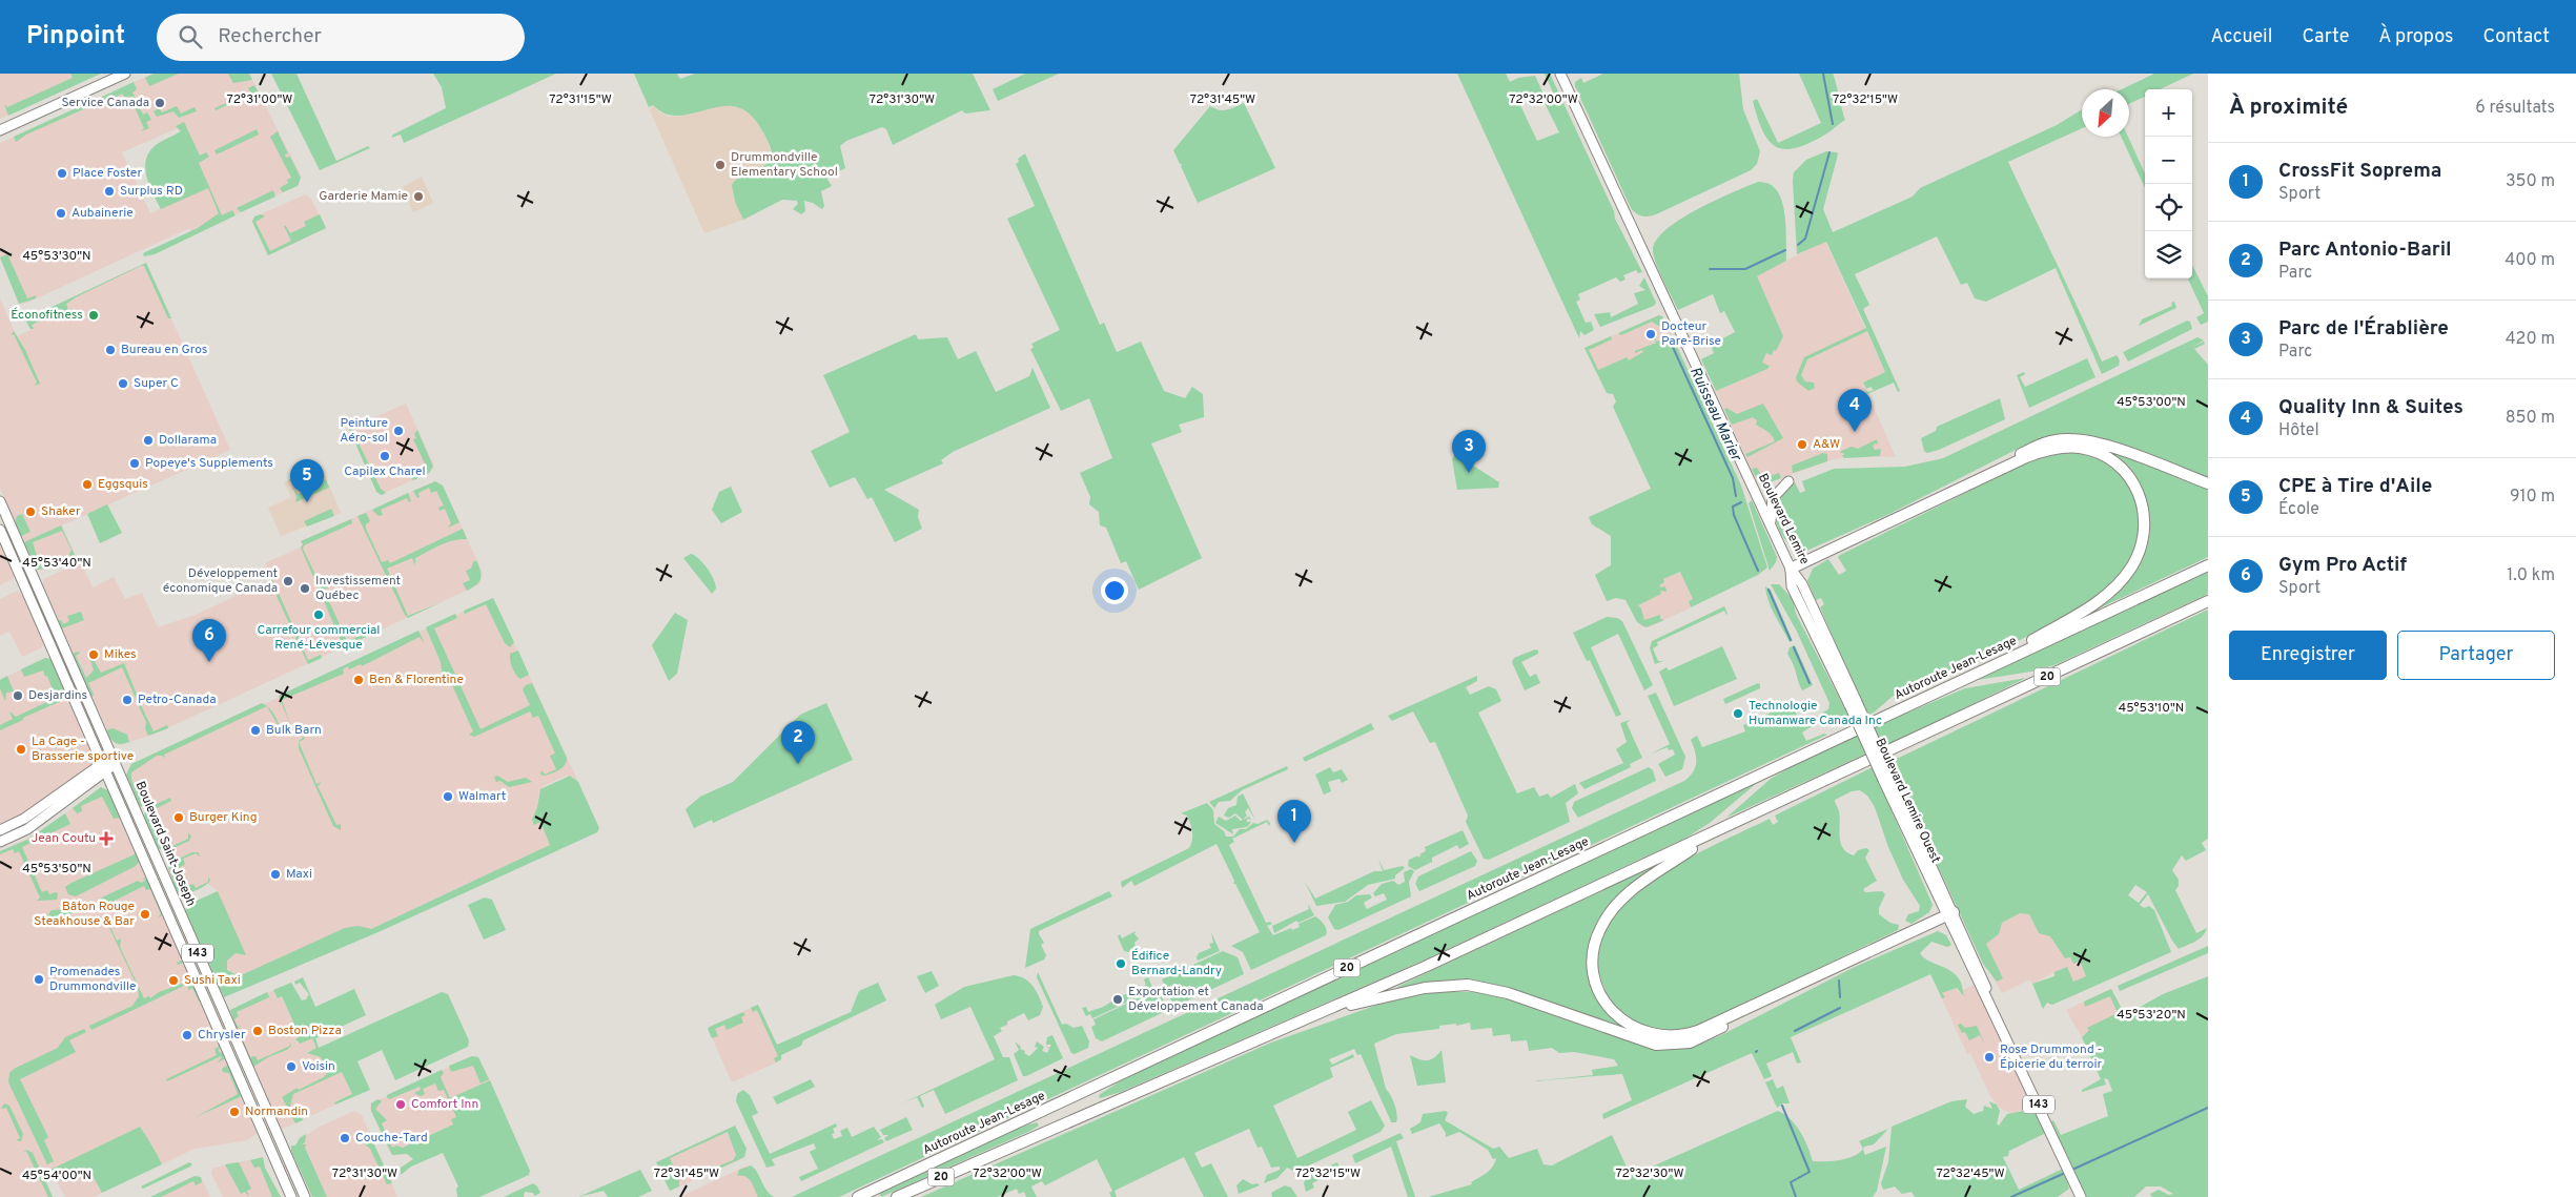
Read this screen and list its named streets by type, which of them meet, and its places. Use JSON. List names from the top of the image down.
{
  "streets": {
    "highway": ["Autoroute Jean-Lesage", "20"],
    "main road": [
      "Boulevard Lemire",
      "Boulevard Lemire Ouest",
      "Boulevard Saint-Joseph",
      "143"
    ]
  },
  "crossings": [
    ["Boulevard Lemire", "Boulevard Lemire Ouest"]
  ],
  "water": ["Ruisseau Marier"],
  "places": {
    "other": [
      "Service Canada",
      "Drummondville Elementary School",
      "Place Foster",
      "Surplus RD",
      "Garderie Mamie",
      "Aubainerie",
      "Éconofitness",
      "Docteur Pare-Brise",
      "Bureau en Gros",
      "Super C",
      "Peinture Aéro-sol",
      "Dollarama",
      "A&W",
      "Capilex Charel",
      "Popeye's Supplements",
      "Eggsquis",
      "Shaker",
      "Développement économique Canada",
      "Investissement Québec",
      "Carrefour commercial René-Lévesque",
      "Mikes",
      "Ben & Florentine",
      "Desjardins",
      "Petro-Canada",
      "Technologie Humanware Canada Inc",
      "Bulk Barn",
      "La Cage - Brasserie sportive",
      "Walmart",
      "Burger King",
      "Maxi",
      "Bâton Rouge Steakhouse & Bar",
      "Édifice Bernard-Landry",
      "Promenades Drummondville",
      "Sushi Taxi",
      "Exportation et Développement Canada",
      "Boston Pizza",
      "Chrysler",
      "Rose Drummond - Épicerie du terroir",
      "Voisin",
      "Comfort Inn",
      "Normandin",
      "Couche-Tard"
    ],
    "health": ["Jean Coutu"]
  },
  "north": "bottom left",
  "page": {
    "header": "Pinpoint",
    "search": "Rechercher",
    "nav": [
      "Accueil",
      "Carte",
      "À propos",
      "Contact"
    ],
    "heading": ["À proximité", "6 résultats"],
    "map_buttons": ["+", "−"],
    "list": [
      {
        "mark": "1",
        "name": "CrossFit Soprema",
        "note": "Sport",
        "value": "350 m"
      },
      {
        "mark": "2",
        "name": "Parc Antonio-Baril",
        "note": "Parc",
        "value": "400 m"
      },
      {
        "mark": "3",
        "name": "Parc de l'Érablière",
        "note": "Parc",
        "value": "420 m"
      },
      {
        "mark": "4",
        "name": "Quality Inn & Suites",
        "note": "Hôtel",
        "value": "850 m"
      },
      {
        "mark": "5",
        "name": "CPE à Tire d'Aile",
        "note": "École",
        "value": "910 m"
      },
      {
        "mark": "6",
        "name": "Gym Pro Actif",
        "note": "Sport",
        "value": "1.0 km"
      }
    ],
    "pins": [
      "4",
      "3",
      "5",
      "6",
      "2",
      "1"
    ],
    "buttons": ["Enregistrer", "Partager"]
  },
  "coordinates": [
    "72°31'00\"W",
    "72°31'15\"W",
    "72°31'30\"W",
    "72°31'45\"W",
    "72°32'00\"W",
    "72°32'15\"W",
    "45°53'30\"N",
    "45°53'00\"N",
    "45°53'40\"N",
    "45°53'10\"N",
    "45°53'50\"N",
    "45°53'20\"N",
    "72°32'30\"W",
    "72°32'45\"W",
    "45°54'00\"N"
  ]
}
